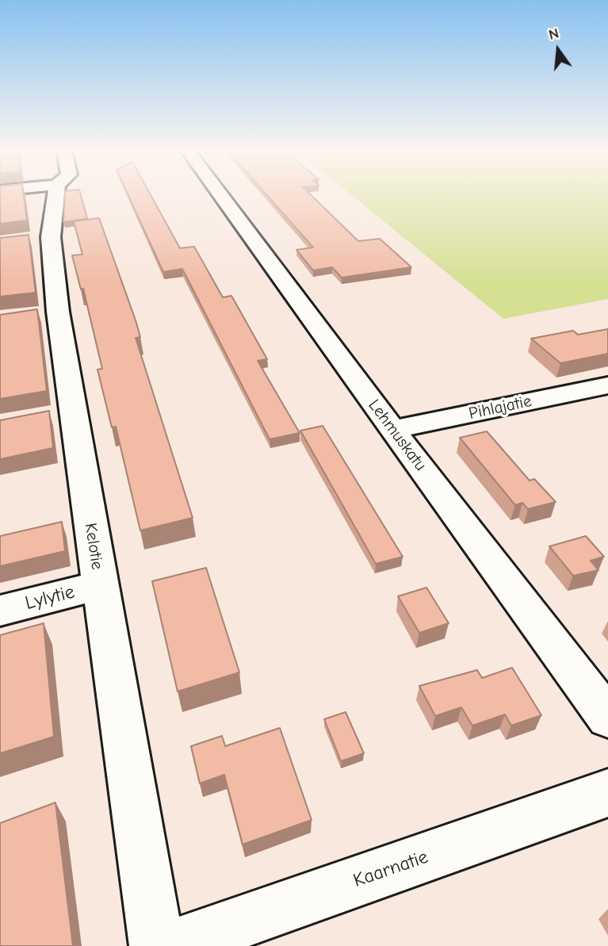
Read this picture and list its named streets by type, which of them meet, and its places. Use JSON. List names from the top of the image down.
{
  "streets": {
    "street": [
      "Pihlajatie",
      "Lehmuskatu",
      "Kelotie",
      "Lylytie",
      "Kaarnatie"
    ]
  },
  "crossings": [
    ["Pihlajatie", "Lehmuskatu"],
    ["Kelotie", "Lylytie"]
  ],
  "north": "top"
}
